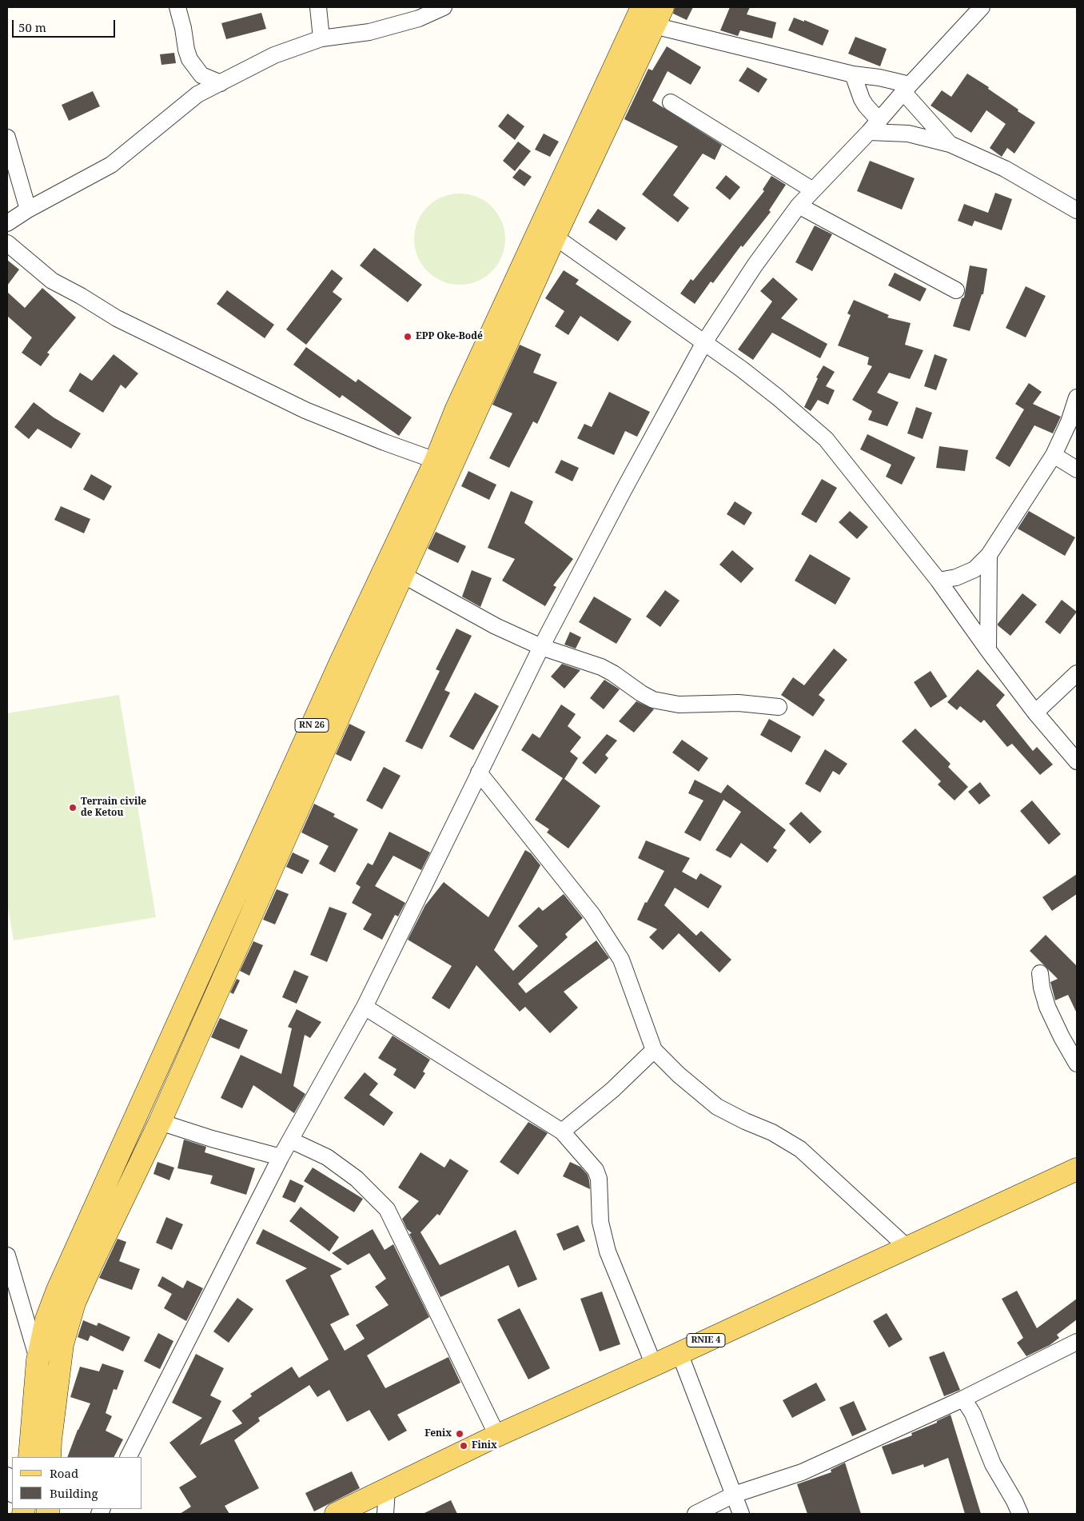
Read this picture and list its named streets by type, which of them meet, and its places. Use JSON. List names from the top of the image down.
{
  "streets": {
    "main road": ["RN 26", "RNIE 4"]
  },
  "places": [
    "EPP Oke-Bodé",
    "Terrain civile de Ketou",
    "Fenix",
    "Finix"
  ],
  "legend": ["Road", "Building"],
  "scale_bar": "50 m"
}
